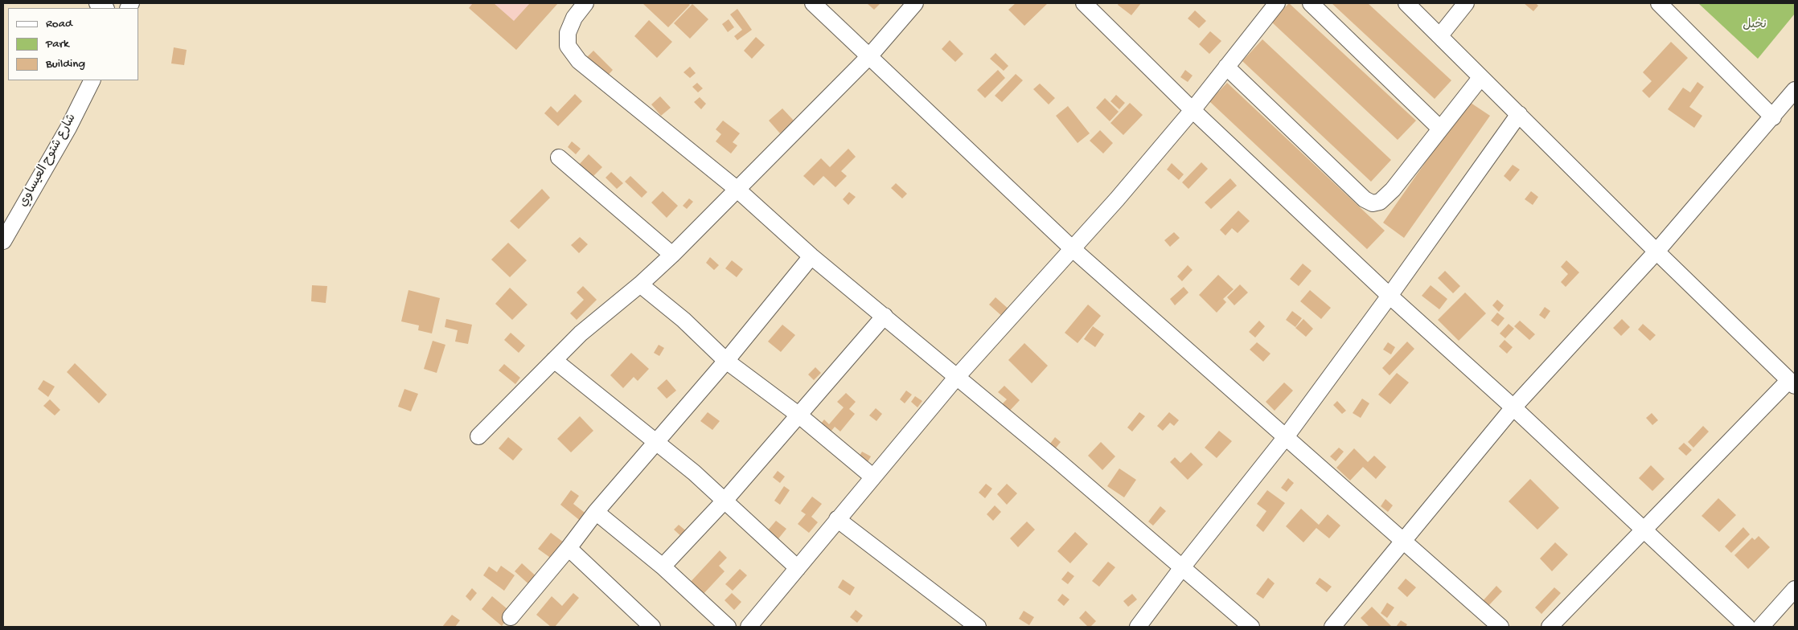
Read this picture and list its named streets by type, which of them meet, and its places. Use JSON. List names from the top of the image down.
{
  "streets": {
    "street": ["شارع شتوح العيساوي"]
  },
  "parks": ["نخيل"],
  "legend": ["Road", "Park", "Building"]
}
